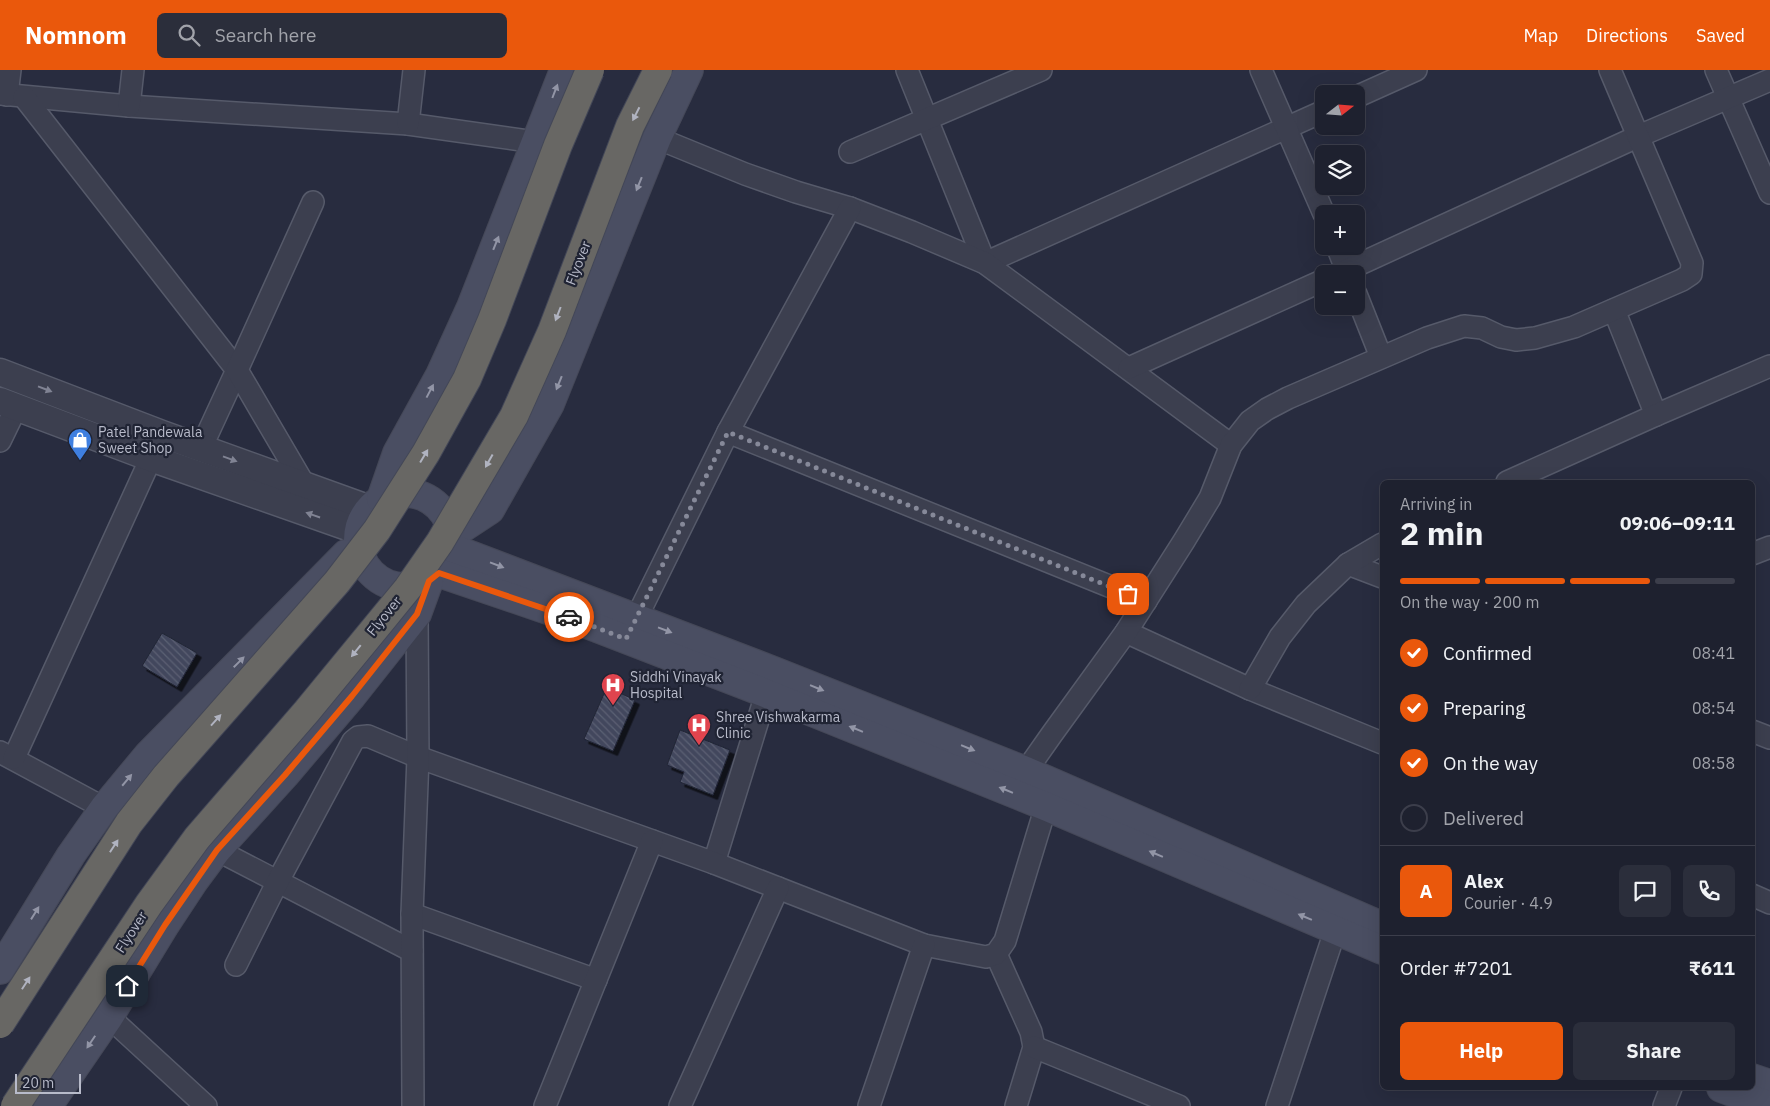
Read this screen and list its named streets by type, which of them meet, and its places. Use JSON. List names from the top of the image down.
{
  "streets": {
    "highway": ["Flyover"]
  },
  "places": {
    "shop": ["Patel Pandewala Sweet Shop"],
    "hospital": ["Siddhi Vinayak Hospital", "Shree Vishwakarma Clinic"]
  },
  "scale_bar": "20 m",
  "north": "right",
  "page": {
    "header": "Nomnom",
    "search": "Search here",
    "nav": ["Map", "Directions", "Saved"],
    "map_buttons": ["+", "−"],
    "heading": ["2 min", "Arriving in", "09:06–09:11"],
    "panel": [
      "Alex",
      "Courier · 4.9",
      "Order #7201",
      "₹611"
    ],
    "bar": "On the way · 200 m",
    "list": [
      ["Confirmed", "08:41"],
      ["Preparing", "08:54"],
      ["On the way", "08:58"],
      "Delivered"
    ],
    "round": "A",
    "buttons": ["Help", "Share"],
    "scale": "20 m"
  }
}
